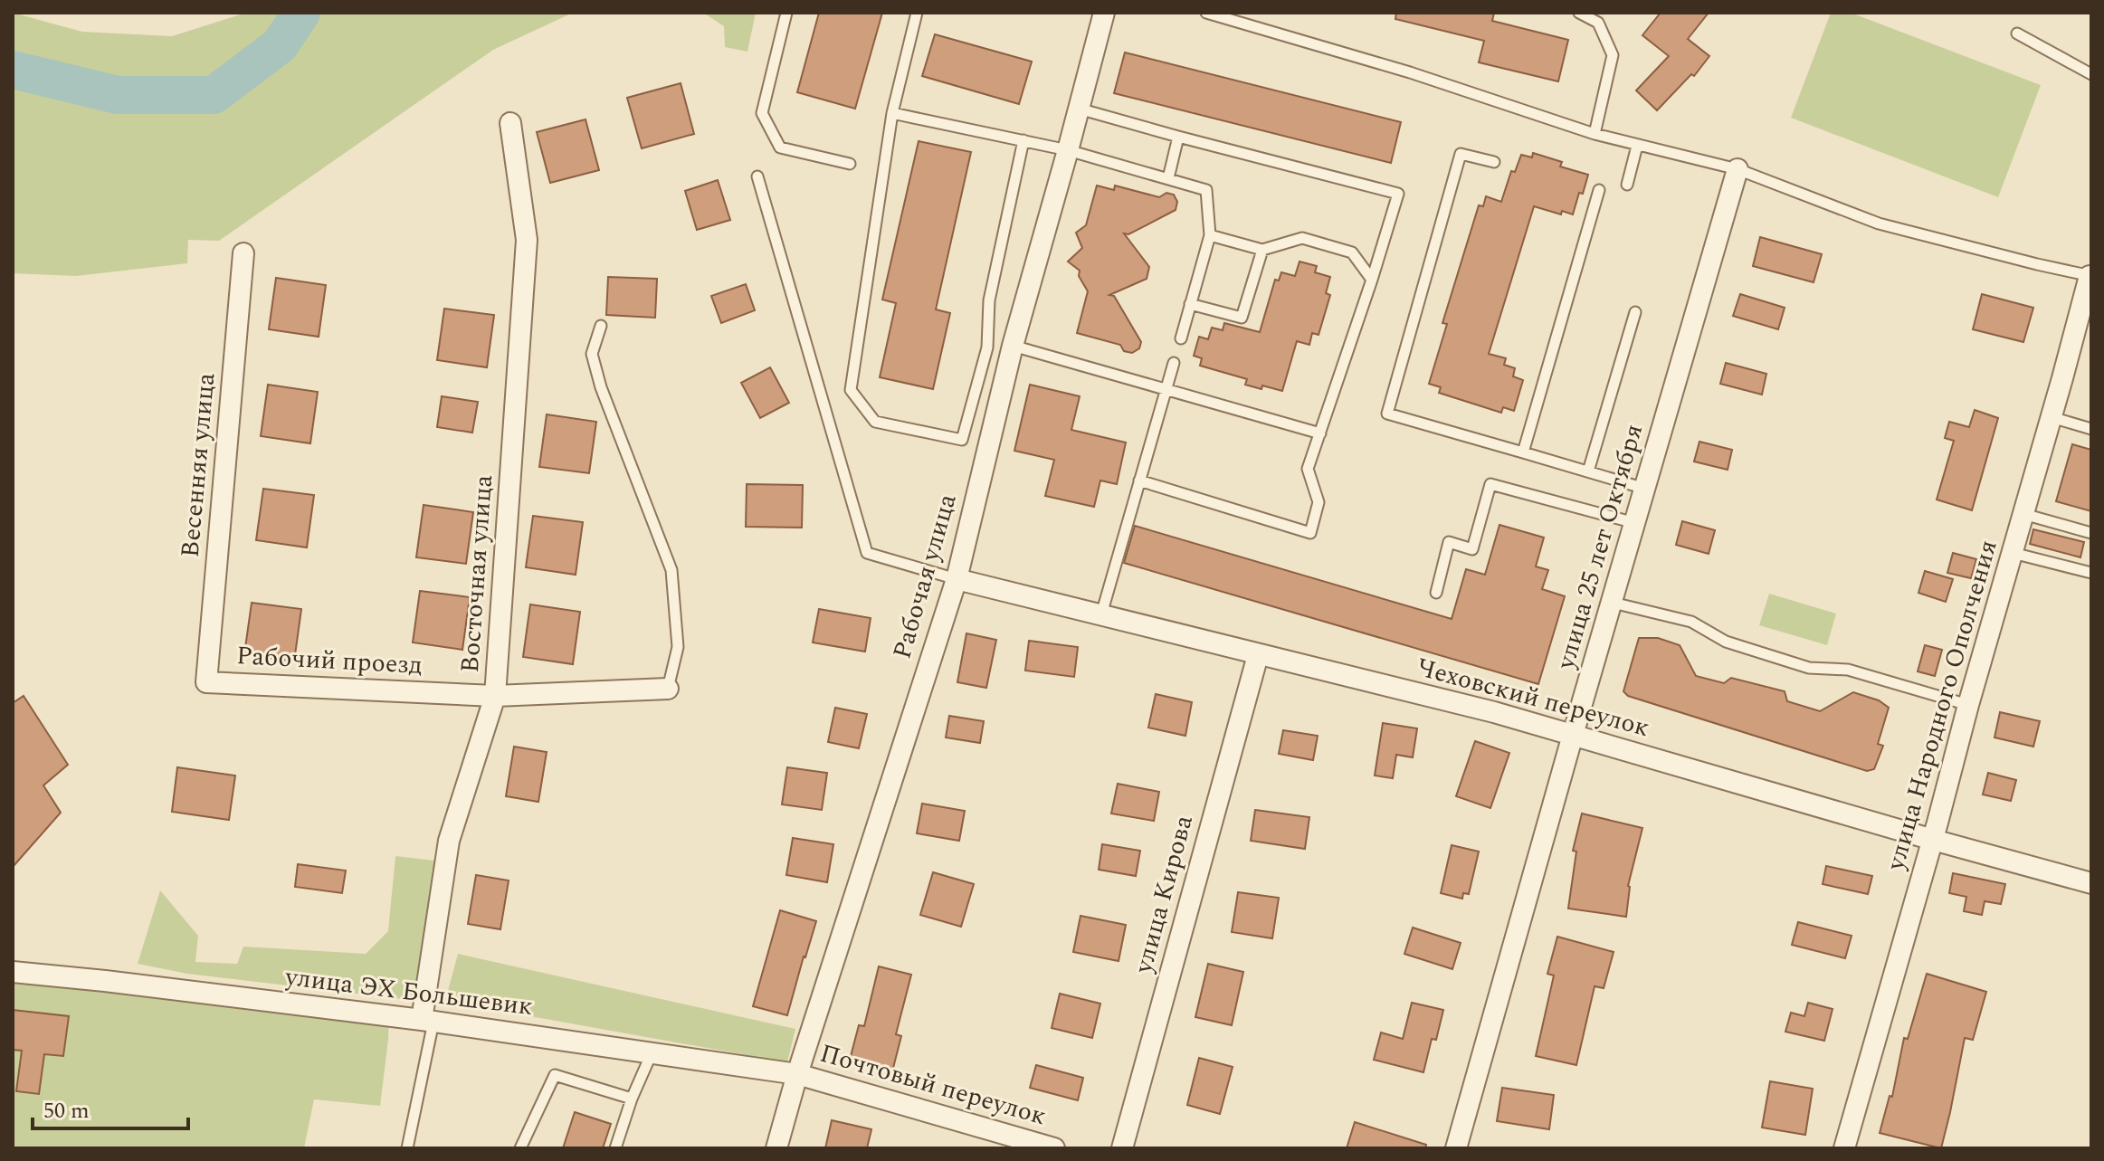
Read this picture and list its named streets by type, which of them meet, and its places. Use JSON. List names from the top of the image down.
{
  "streets": {
    "street": [
      "Весенняя улица",
      "улица 25 лет Октября",
      "Восточная улица",
      "Рабочая улица",
      "Рабочий проезд",
      "Чеховский переулок",
      "улица Народного Ополчения",
      "улица Кирова",
      "улица ЭХ Большевик",
      "Почтовый переулок"
    ]
  },
  "crossings": [
    ["Весенняя улица", "Рабочий проезд"],
    ["улица 25 лет Октября", "Чеховский переулок"],
    ["Восточная улица", "Рабочий проезд"],
    ["Восточная улица", "улица ЭХ Большевик"],
    ["Рабочая улица", "Чеховский переулок"],
    ["Рабочая улица", "улица ЭХ Большевик"],
    ["Рабочая улица", "Почтовый переулок"],
    ["Чеховский переулок", "улица Народного Ополчения"],
    ["Чеховский переулок", "улица Кирова"],
    ["улица ЭХ Большевик", "Почтовый переулок"]
  ],
  "scale_bar": "50 m"
}
